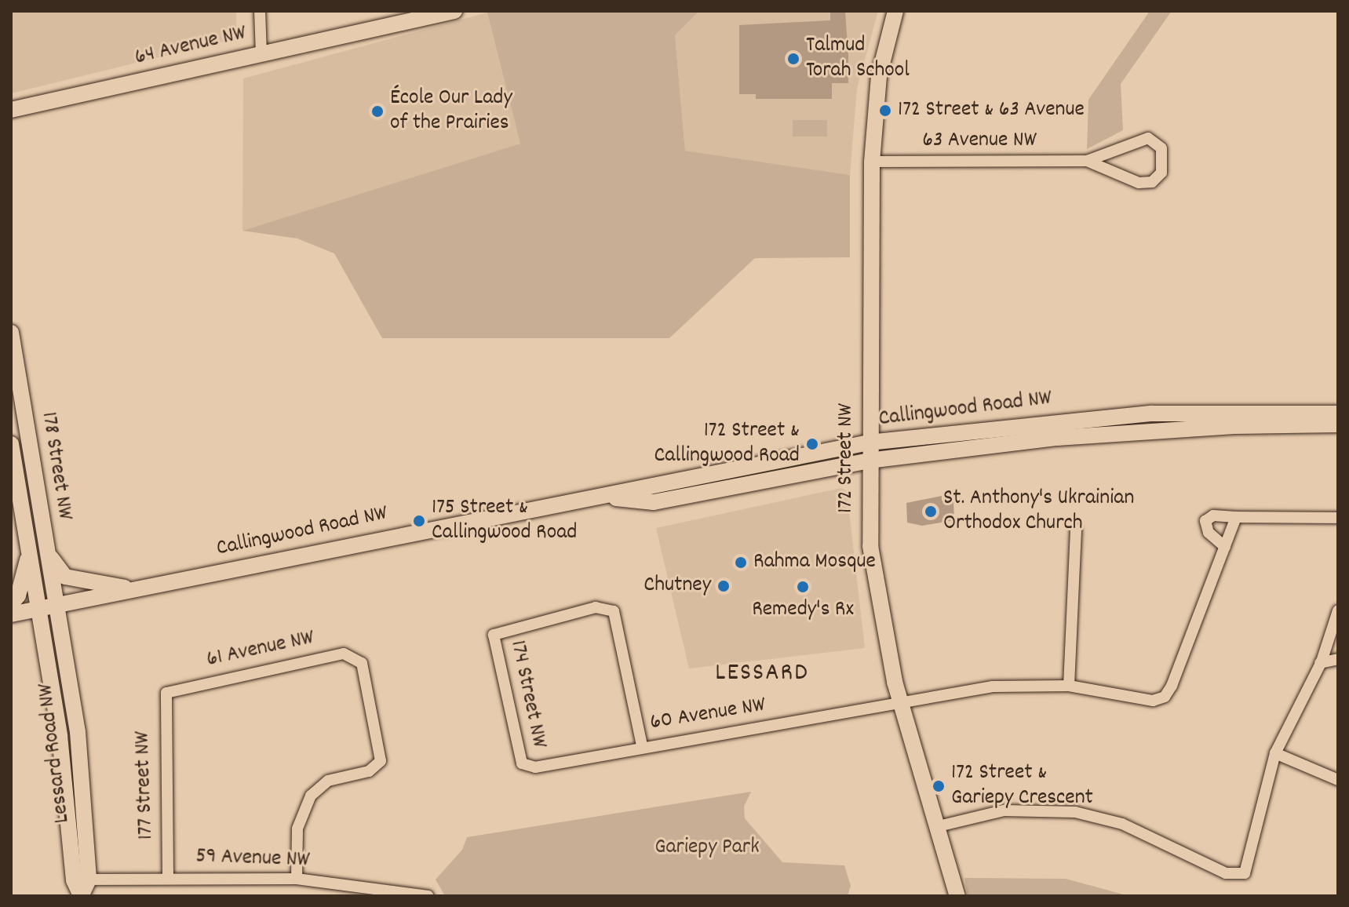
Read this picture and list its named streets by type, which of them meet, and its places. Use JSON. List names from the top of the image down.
{
  "streets": {
    "main road": [
      "64 Avenue NW",
      "Callingwood Road NW",
      "172 Street NW",
      "178 Street NW",
      "Lessard Road NW"
    ],
    "street": [
      "63 Avenue NW",
      "61 Avenue NW",
      "174 Street NW",
      "60 Avenue NW",
      "177 Street NW",
      "59 Avenue NW"
    ]
  },
  "crossings": [
    ["63 Avenue NW", "172 Street NW"],
    ["Callingwood Road NW", "172 Street NW"],
    ["Callingwood Road NW", "178 Street NW"],
    ["Callingwood Road NW", "Lessard Road NW"],
    ["172 Street NW", "60 Avenue NW"],
    ["178 Street NW", "Lessard Road NW"],
    ["61 Avenue NW", "177 Street NW"],
    ["61 Avenue NW", "59 Avenue NW"],
    ["174 Street NW", "60 Avenue NW"],
    ["Lessard Road NW", "59 Avenue NW"],
    ["177 Street NW", "59 Avenue NW"]
  ],
  "districts": ["LESSARD"],
  "parks": ["Gariepy Park"],
  "places": [
    "Talmud Torah School",
    "172 Street & 63 Avenue",
    "École Our Lady of the Prairies",
    "172 Street & Callingwood Road",
    "St. Anthony's Ukrainian Orthodox Church",
    "175 Street & Callingwood Road",
    "Rahma Mosque",
    "Chutney",
    "Remedy's Rx",
    "172 Street & Gariepy Crescent"
  ]
}
